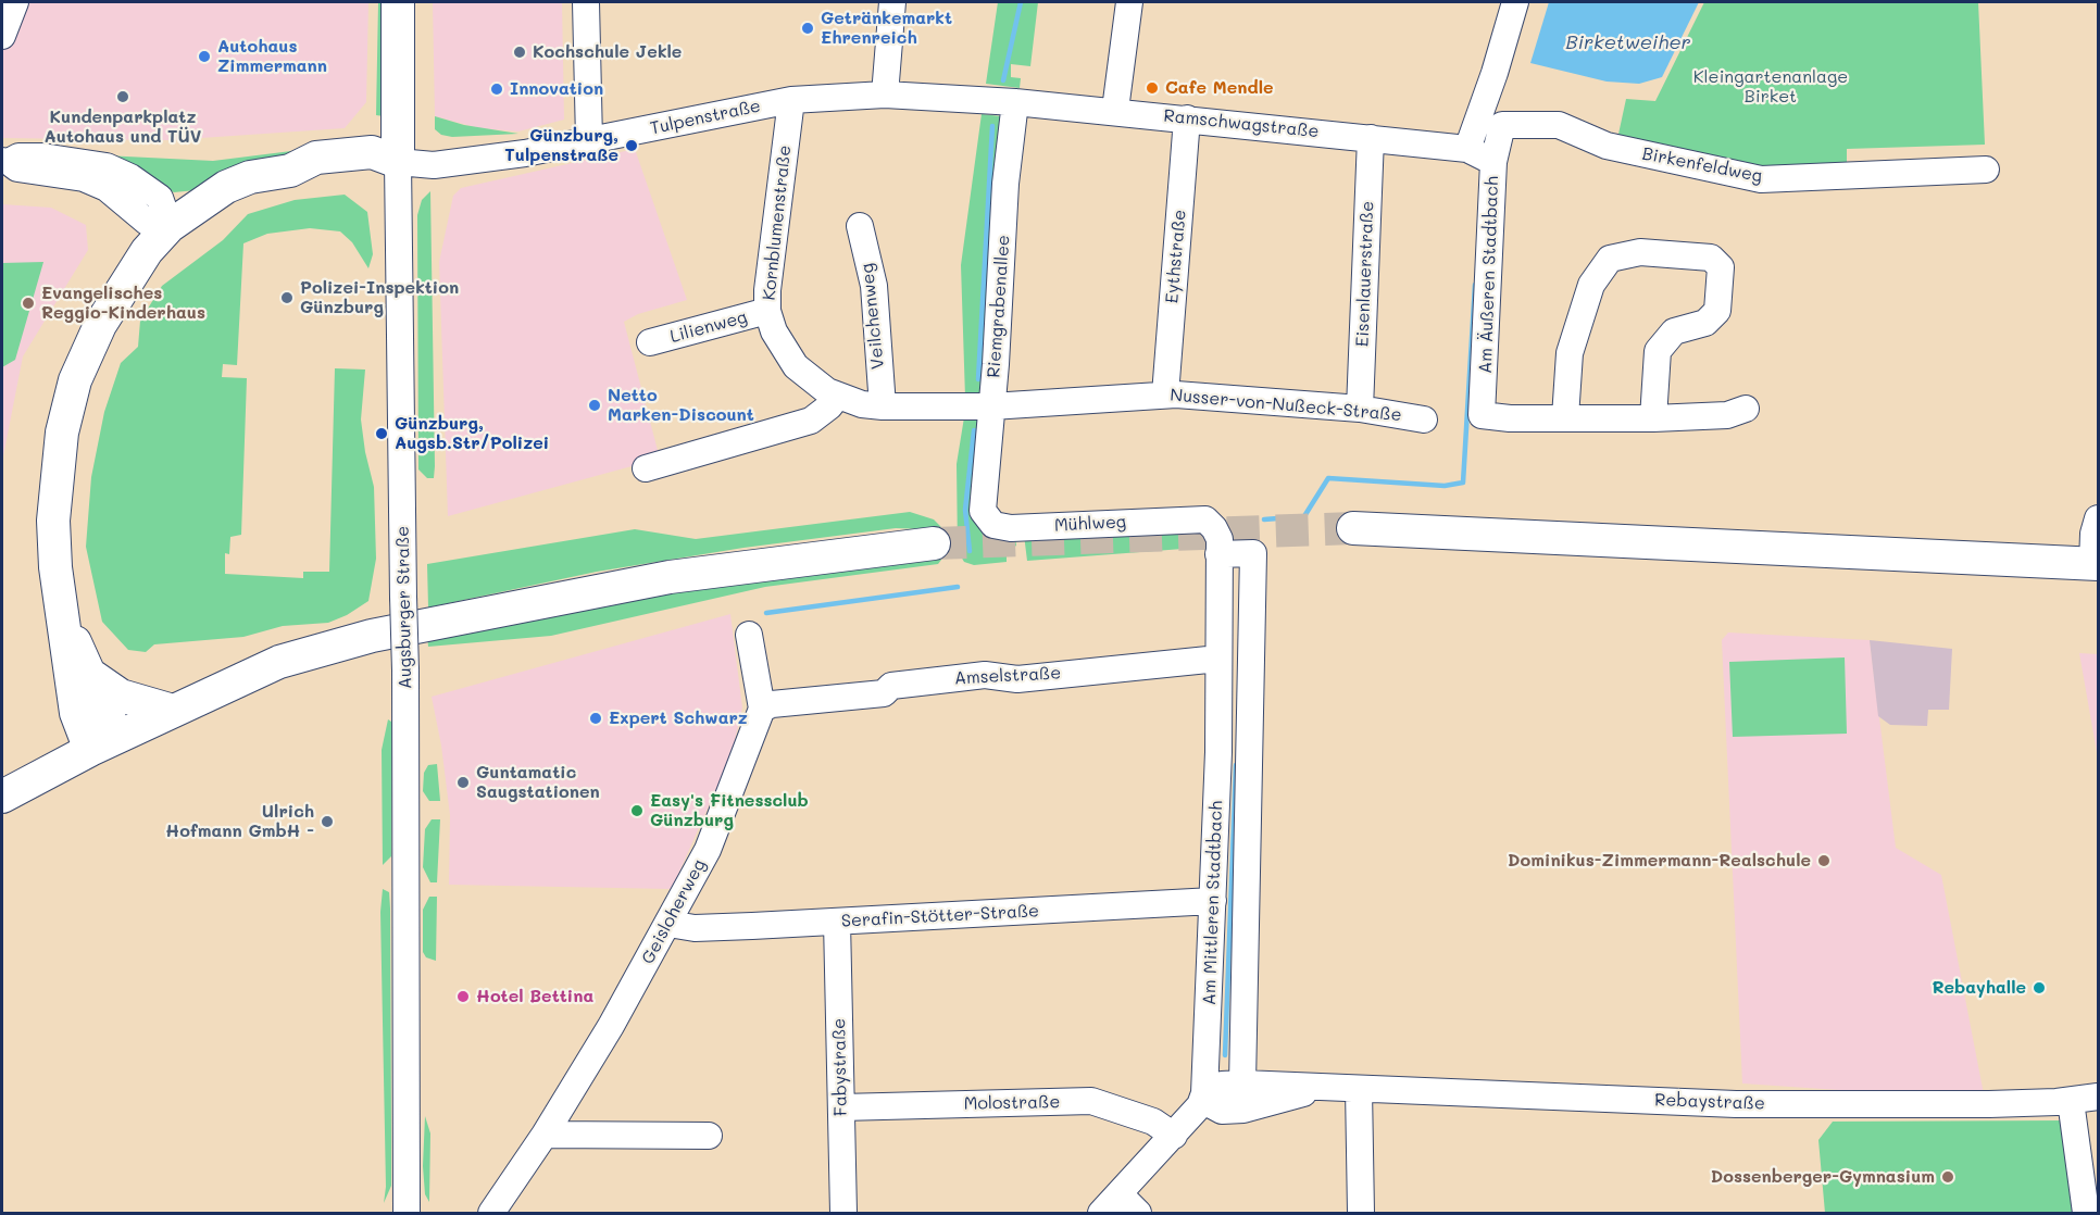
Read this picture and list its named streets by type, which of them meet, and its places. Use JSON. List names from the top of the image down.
{
  "streets": {
    "main road": ["Augsburger Straße"],
    "street": [
      "Tulpenstraße",
      "Ramschwagstraße",
      "Birkenfeldweg",
      "Kornblumenstraße",
      "Eythstraße",
      "Eisenlauerstraße",
      "Am Äußeren Stadtbach",
      "Riemgrabenallee",
      "Veilchenweg",
      "Lilienweg",
      "Nusser-von-Nußeck-Straße",
      "Mühlweg",
      "Amselstraße",
      "Am Mittleren Stadtbach",
      "Geisloherweg",
      "Serafin-Stötter-Straße",
      "Fabystraße",
      "Rebaystraße",
      "Molostraße"
    ]
  },
  "crossings": [
    ["Tulpenstraße", "Ramschwagstraße"],
    ["Tulpenstraße", "Kornblumenstraße"],
    ["Tulpenstraße", "Riemgrabenallee"],
    ["Tulpenstraße", "Augsburger Straße"],
    ["Ramschwagstraße", "Eythstraße"],
    ["Ramschwagstraße", "Eisenlauerstraße"],
    ["Ramschwagstraße", "Am Äußeren Stadtbach"],
    ["Ramschwagstraße", "Riemgrabenallee"],
    ["Kornblumenstraße", "Riemgrabenallee"],
    ["Kornblumenstraße", "Veilchenweg"],
    ["Kornblumenstraße", "Lilienweg"],
    ["Kornblumenstraße", "Nusser-von-Nußeck-Straße"],
    ["Eythstraße", "Nusser-von-Nußeck-Straße"],
    ["Eisenlauerstraße", "Nusser-von-Nußeck-Straße"],
    ["Riemgrabenallee", "Nusser-von-Nußeck-Straße"],
    ["Riemgrabenallee", "Mühlweg"],
    ["Mühlweg", "Am Mittleren Stadtbach"],
    ["Amselstraße", "Am Mittleren Stadtbach"],
    ["Amselstraße", "Geisloherweg"],
    ["Am Mittleren Stadtbach", "Serafin-Stötter-Straße"],
    ["Am Mittleren Stadtbach", "Rebaystraße"],
    ["Am Mittleren Stadtbach", "Molostraße"],
    ["Geisloherweg", "Serafin-Stötter-Straße"],
    ["Serafin-Stötter-Straße", "Fabystraße"],
    ["Fabystraße", "Molostraße"]
  ],
  "water": ["Birketweiher"],
  "parks": ["Kleingartenanlage Birket"],
  "places": [
    "Getränkemarkt Ehrenreich",
    "Kochschule Jekle",
    "Autohaus Zimmermann",
    "Cafe Mendle",
    "Innovation",
    "Kundenparkplatz Autohaus und TÜV",
    "Günzburg, Tulpenstraße",
    "Polizei-Inspektion Günzburg",
    "Evangelisches Reggio-Kinderhaus",
    "Netto Marken-Discount",
    "Günzburg, Augsb.Str/Polizei",
    "Expert Schwarz",
    "Guntamatic Saugstationen",
    "Easy's Fitnessclub Günzburg",
    "Ulrich Hofmann GmbH -",
    "Dominikus-Zimmermann-Realschule",
    "Rebayhalle",
    "Hotel Bettina",
    "Dossenberger-Gymnasium"
  ]
}
